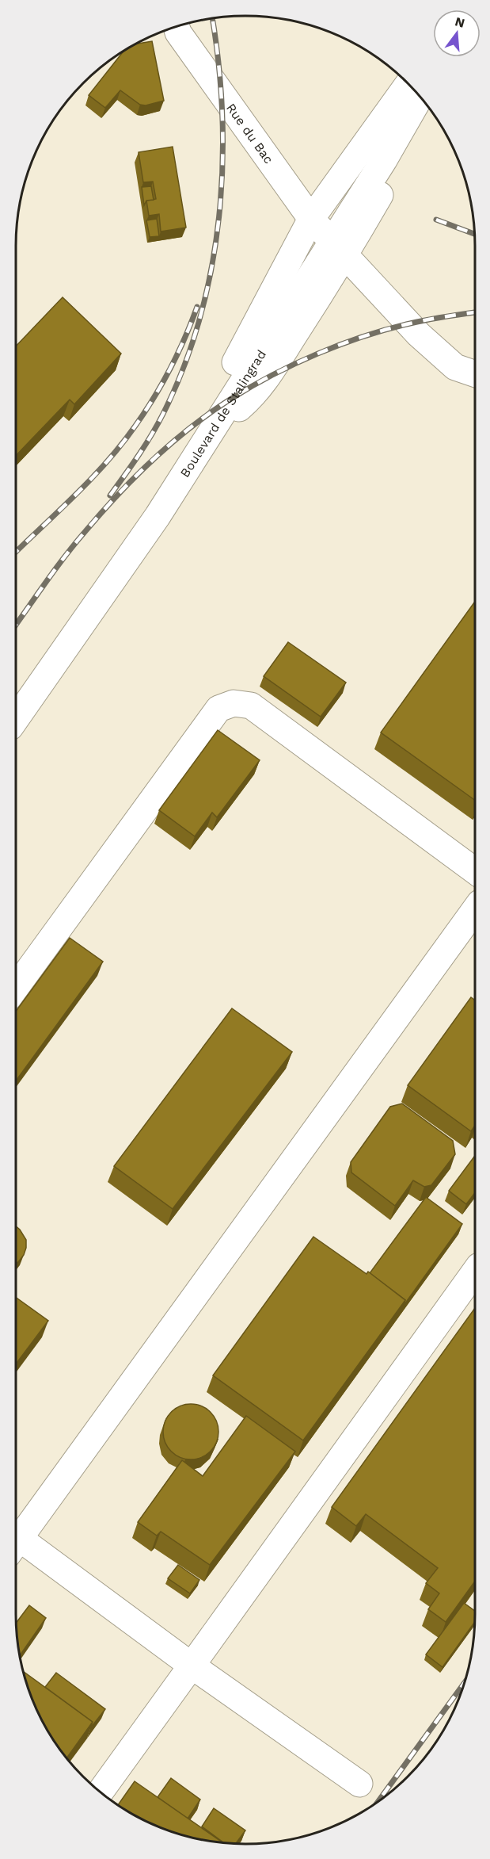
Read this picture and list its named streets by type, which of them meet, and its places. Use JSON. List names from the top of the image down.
{
  "streets": {
    "main road": ["Rue du Bac", "Boulevard de Stalingrad"]
  },
  "crossings": [
    ["Rue du Bac", "Boulevard de Stalingrad"]
  ],
  "north": "top"
}
